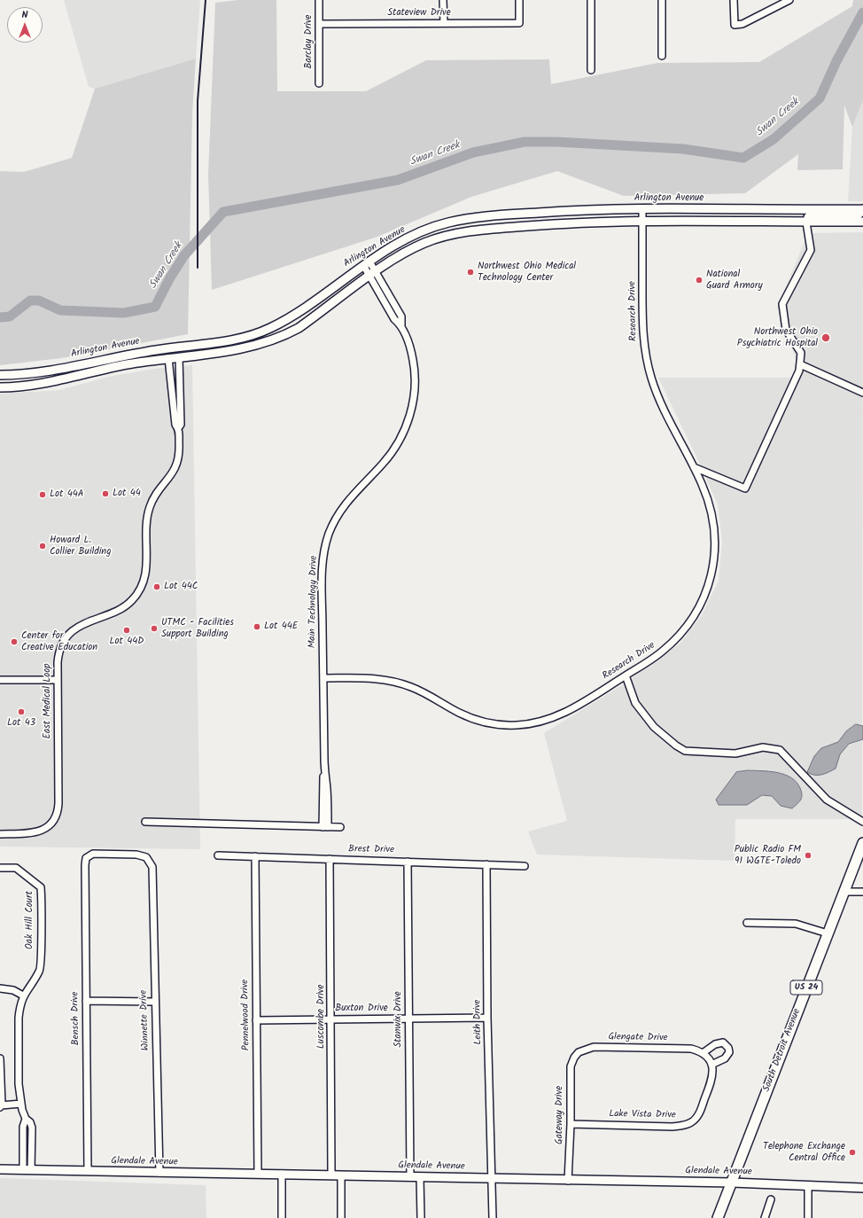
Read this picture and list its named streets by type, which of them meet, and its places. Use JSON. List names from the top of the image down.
{
  "streets": {
    "main road": ["US 24", "South Detroit Avenue"],
    "street": [
      "Stateview Drive",
      "Barclay Drive",
      "Arlington Avenue",
      "Research Drive",
      "Main Technology Drive",
      "East Medical Loop",
      "Brest Drive",
      "Oak Hill Court",
      "Buxton Drive",
      "Pennelwood Drive",
      "Luscombe Drive",
      "Bensch Drive",
      "Stanwix Drive",
      "Winnette Drive",
      "Leith Drive",
      "Glengate Drive",
      "Gateway Drive",
      "Lake Vista Drive",
      "Glendale Avenue"
    ]
  },
  "crossings": [
    ["Stateview Drive", "Barclay Drive"],
    ["Arlington Avenue", "Research Drive"],
    ["Arlington Avenue", "Main Technology Drive"],
    ["Arlington Avenue", "East Medical Loop"],
    ["Research Drive", "Main Technology Drive"],
    ["Brest Drive", "Pennelwood Drive"],
    ["Brest Drive", "Luscombe Drive"],
    ["Brest Drive", "Stanwix Drive"],
    ["Brest Drive", "Leith Drive"],
    ["Oak Hill Court", "Glendale Avenue"],
    ["Buxton Drive", "Pennelwood Drive"],
    ["Buxton Drive", "Luscombe Drive"],
    ["Buxton Drive", "Stanwix Drive"],
    ["Buxton Drive", "Leith Drive"],
    ["Pennelwood Drive", "Glendale Avenue"],
    ["Luscombe Drive", "Glendale Avenue"],
    ["Bensch Drive", "Winnette Drive"],
    ["Bensch Drive", "Glendale Avenue"],
    ["Stanwix Drive", "Glendale Avenue"],
    ["Winnette Drive", "Glendale Avenue"],
    ["Leith Drive", "Glendale Avenue"],
    ["Glengate Drive", "Gateway Drive"],
    ["South Detroit Avenue", "Glendale Avenue"],
    ["Gateway Drive", "Lake Vista Drive"],
    ["Gateway Drive", "Glendale Avenue"]
  ],
  "water": ["Swan Creek"],
  "places": [
    "Northwest Ohio Medical Technology Center",
    "National Guard Armory",
    "Northwest Ohio Psychiatric Hospital",
    "Lot 44",
    "Lot 44A",
    "Howard L. Collier Building",
    "Lot 44C",
    "Lot 44E",
    "UTMC - Facilities Support Building",
    "Lot 44D",
    "Center for Creative Education",
    "Lot 43",
    "Public Radio FM 91 WGTE-Toledo",
    "Telephone Exchange Central Office"
  ],
  "north": "top"
}
